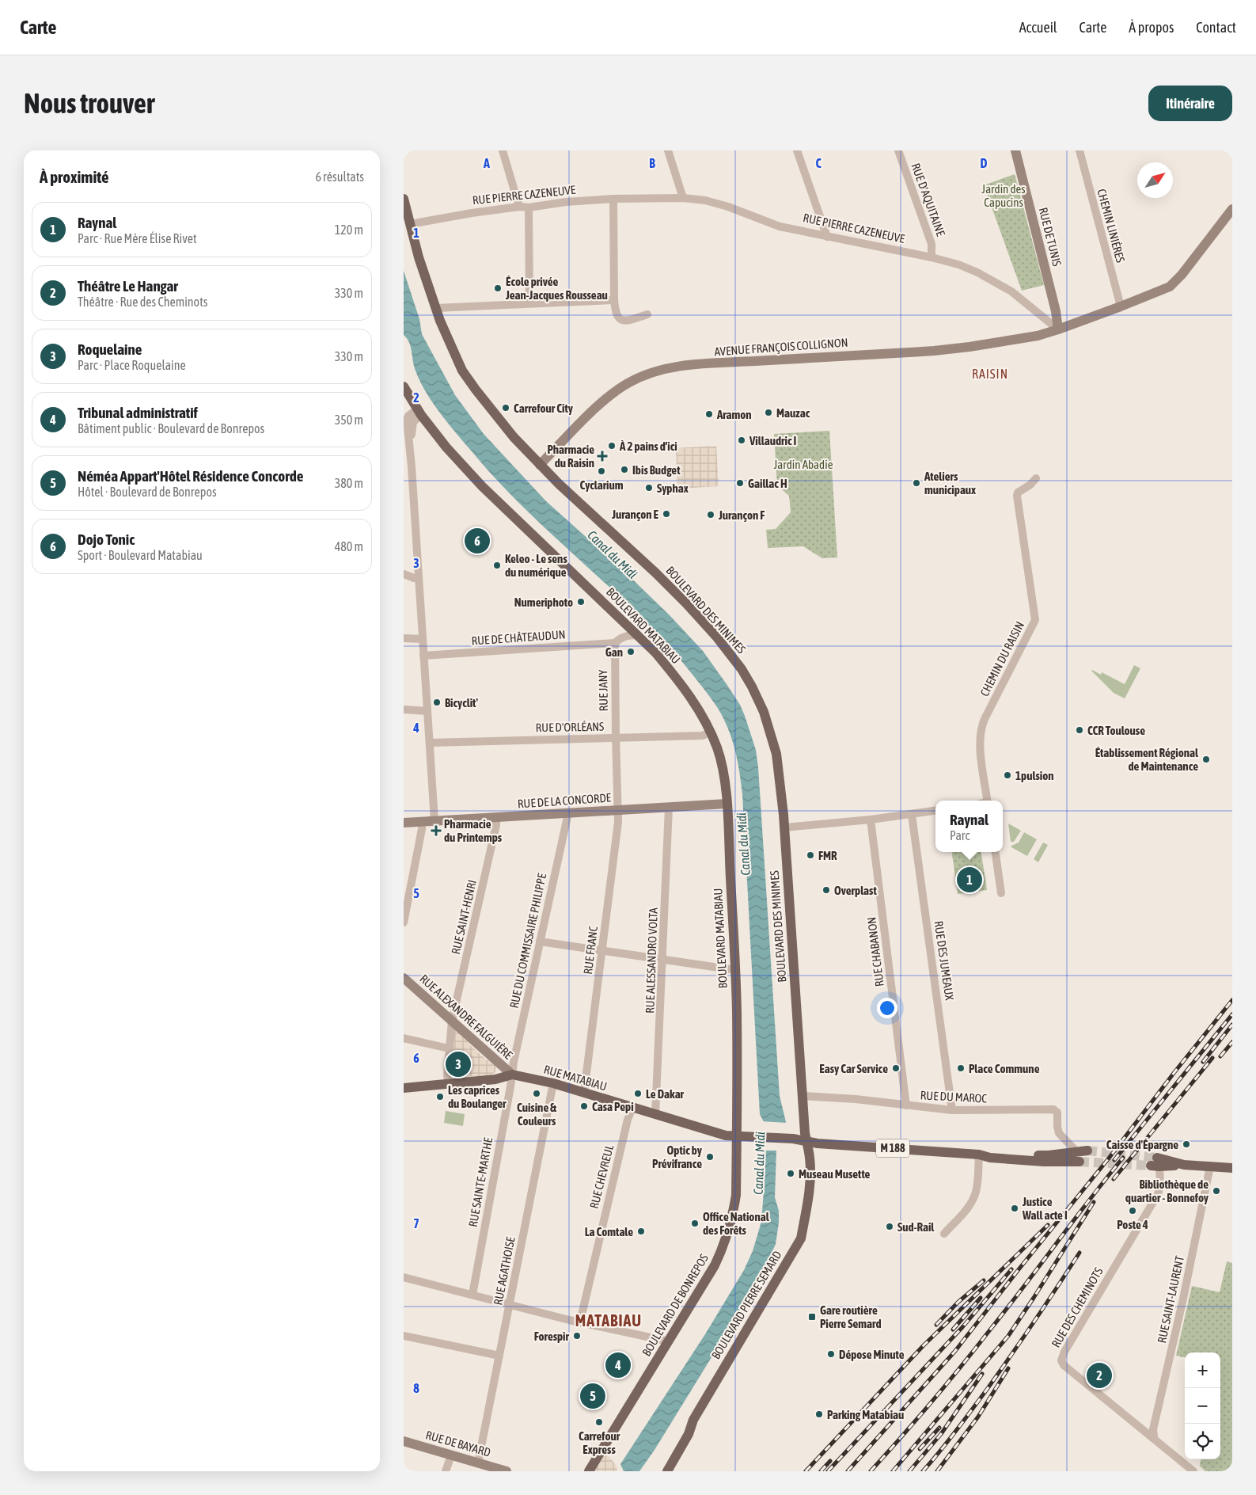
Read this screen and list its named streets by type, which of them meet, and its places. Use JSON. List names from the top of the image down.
{
  "streets": {
    "main road": [
      "BOULEVARD DES MINIMES",
      "BOULEVARD MATABIAU",
      "RUE MATABIAU",
      "M 188",
      "BOULEVARD DE BONREPOS",
      "BOULEVARD PIERRE SEMARD"
    ],
    "street": [
      "RUE PIERRE CAZENEUVE",
      "RUE D'AQUITAINE",
      "CHEMIN LINIÈRES",
      "RUE DE TUNIS",
      "AVENUE FRANÇOIS COLLIGNON",
      "RUE DE CHÂTEAUDUN",
      "CHEMIN DU RAISIN",
      "RUE JANY",
      "RUE D'ORLÉANS",
      "RUE DE LA CONCORDE",
      "RUE SAINT-HENRI",
      "RUE DU COMMISSAIRE PHILIPPE",
      "RUE FRANC",
      "RUE CHABANON",
      "RUE ALESSANDRO VOLTA",
      "RUE DES JUMEAUX",
      "RUE ALEXANDRE FALGUIÈRE",
      "RUE DU MAROC",
      "RUE CHEVREUL",
      "RUE SAINTE-MARTHE",
      "RUE AGATHOISE",
      "RUE SAINT-LAURENT",
      "RUE DES CHEMINOTS",
      "RUE DE BAYARD"
    ]
  },
  "crossings": [
    ["RUE PIERRE CAZENEUVE", "RUE D'AQUITAINE"],
    ["RUE PIERRE CAZENEUVE", "RUE DE TUNIS"],
    ["RUE PIERRE CAZENEUVE", "AVENUE FRANÇOIS COLLIGNON"],
    ["RUE PIERRE CAZENEUVE", "BOULEVARD DES MINIMES"],
    ["RUE DE TUNIS", "AVENUE FRANÇOIS COLLIGNON"],
    ["AVENUE FRANÇOIS COLLIGNON", "BOULEVARD DES MINIMES"],
    ["BOULEVARD DES MINIMES", "RUE MATABIAU"],
    ["BOULEVARD DES MINIMES", "RUE DU MAROC"],
    ["BOULEVARD DES MINIMES", "M 188"],
    ["BOULEVARD DES MINIMES", "BOULEVARD PIERRE SEMARD"],
    ["BOULEVARD MATABIAU", "RUE D'ORLÉANS"],
    ["BOULEVARD MATABIAU", "RUE DE LA CONCORDE"],
    ["BOULEVARD MATABIAU", "RUE MATABIAU"],
    ["BOULEVARD MATABIAU", "BOULEVARD DE BONREPOS"],
    ["RUE DE CHÂTEAUDUN", "RUE JANY"],
    ["RUE JANY", "RUE D'ORLÉANS"],
    ["RUE JANY", "RUE DE LA CONCORDE"],
    ["RUE JANY", "RUE FRANC"],
    ["RUE DE LA CONCORDE", "RUE SAINT-HENRI"],
    ["RUE DE LA CONCORDE", "RUE DU COMMISSAIRE PHILIPPE"],
    ["RUE DE LA CONCORDE", "RUE FRANC"],
    ["RUE DE LA CONCORDE", "RUE ALESSANDRO VOLTA"],
    ["RUE SAINT-HENRI", "RUE ALEXANDRE FALGUIÈRE"],
    ["RUE SAINT-HENRI", "RUE MATABIAU"],
    ["RUE DU COMMISSAIRE PHILIPPE", "RUE ALEXANDRE FALGUIÈRE"],
    ["RUE DU COMMISSAIRE PHILIPPE", "RUE MATABIAU"],
    ["RUE DU COMMISSAIRE PHILIPPE", "RUE SAINTE-MARTHE"],
    ["RUE FRANC", "RUE MATABIAU"],
    ["RUE CHABANON", "RUE DU MAROC"],
    ["RUE ALESSANDRO VOLTA", "RUE MATABIAU"],
    ["RUE DES JUMEAUX", "RUE DU MAROC"],
    ["RUE ALEXANDRE FALGUIÈRE", "RUE MATABIAU"],
    ["RUE ALEXANDRE FALGUIÈRE", "RUE SAINTE-MARTHE"],
    ["RUE MATABIAU", "M 188"],
    ["RUE MATABIAU", "RUE CHEVREUL"],
    ["RUE MATABIAU", "RUE SAINTE-MARTHE"],
    ["RUE MATABIAU", "RUE AGATHOISE"],
    ["RUE MATABIAU", "BOULEVARD DE BONREPOS"],
    ["RUE MATABIAU", "BOULEVARD PIERRE SEMARD"],
    ["RUE DU MAROC", "M 188"],
    ["M 188", "BOULEVARD PIERRE SEMARD"],
    ["RUE AGATHOISE", "RUE DE BAYARD"],
    ["RUE SAINT-LAURENT", "RUE DES CHEMINOTS"]
  ],
  "districts": ["RAISIN", "MATABIAU"],
  "water": ["Canal du Midi"],
  "parks": ["Jardin des Capucins", "Jardin Abadie"],
  "places": {
    "other": [
      "École privée Jean-Jacques Rousseau",
      "Carrefour City",
      "Mauzac",
      "Aramon",
      "Villaudric I",
      "À 2 pains d’ici",
      "Ibis Budget",
      "Cyclarium",
      "Gaillac H",
      "Ateliers municipaux",
      "Syphax",
      "Jurançon E",
      "Jurançon F",
      "Keleo - Le sens du numérique",
      "Numeriphoto",
      "Gan",
      "Bicyclit'",
      "CCR Toulouse",
      "Établissement Régional de Maintenance",
      "1pulsion",
      "FMR",
      "Overplast",
      "Easy Car Service",
      "Place Commune",
      "Cuisine & Couleurs",
      "Le Dakar",
      "Les caprices du Boulanger",
      "Casa Pepi",
      "Caisse d'Épargne",
      "Optic by Prévifrance",
      "Museau Musette",
      "Bibliothèque de quartier - Bonnefoy",
      "Justice Wall acte I",
      "Poste 4",
      "Office National des Forêts",
      "Sud-Rail",
      "La Comtale",
      "Forespir",
      "Dépose Minute",
      "Parking Matabiau",
      "Carrefour Express"
    ],
    "health": ["Pharmacie du Raisin", "Pharmacie du Printemps"],
    "transit": ["Gare routière Pierre Semard"]
  },
  "north": "top right",
  "page": {
    "header": "Carte",
    "nav": [
      "Accueil",
      "Carte",
      "À propos",
      "Contact"
    ],
    "buttons": "Itinéraire",
    "title": "Nous trouver",
    "heading": ["À proximité", "6 résultats"],
    "list": [
      {
        "mark": "1",
        "name": "Raynal",
        "note": "Parc · Rue Mère Élise Rivet",
        "value": "120 m"
      },
      {
        "mark": "2",
        "name": "Théâtre Le Hangar",
        "note": "Théâtre · Rue des Cheminots",
        "value": "330 m"
      },
      {
        "mark": "3",
        "name": "Roquelaine",
        "note": "Parc · Place Roquelaine",
        "value": "330 m"
      },
      {
        "mark": "4",
        "name": "Tribunal administratif",
        "note": "Bâtiment public · Boulevard de Bonrepos",
        "value": "350 m"
      },
      {
        "mark": "5",
        "name": "Néméa Appart'Hôtel Résidence Concorde",
        "note": "Hôtel · Boulevard de Bonrepos",
        "value": "380 m"
      },
      {
        "mark": "6",
        "name": "Dojo Tonic",
        "note": "Sport · Boulevard Matabiau",
        "value": "480 m"
      }
    ],
    "pins": [
      "6",
      "1",
      "3",
      "4",
      "2",
      "5"
    ],
    "popup": ["Raynal", "Parc"],
    "map_buttons": ["+", "−"]
  },
  "grid": {
    "columns": [
      "A",
      "B",
      "C",
      "D"
    ],
    "rows": [
      "1",
      "2",
      "3",
      "4",
      "5",
      "6",
      "7",
      "8"
    ]
  }
}
